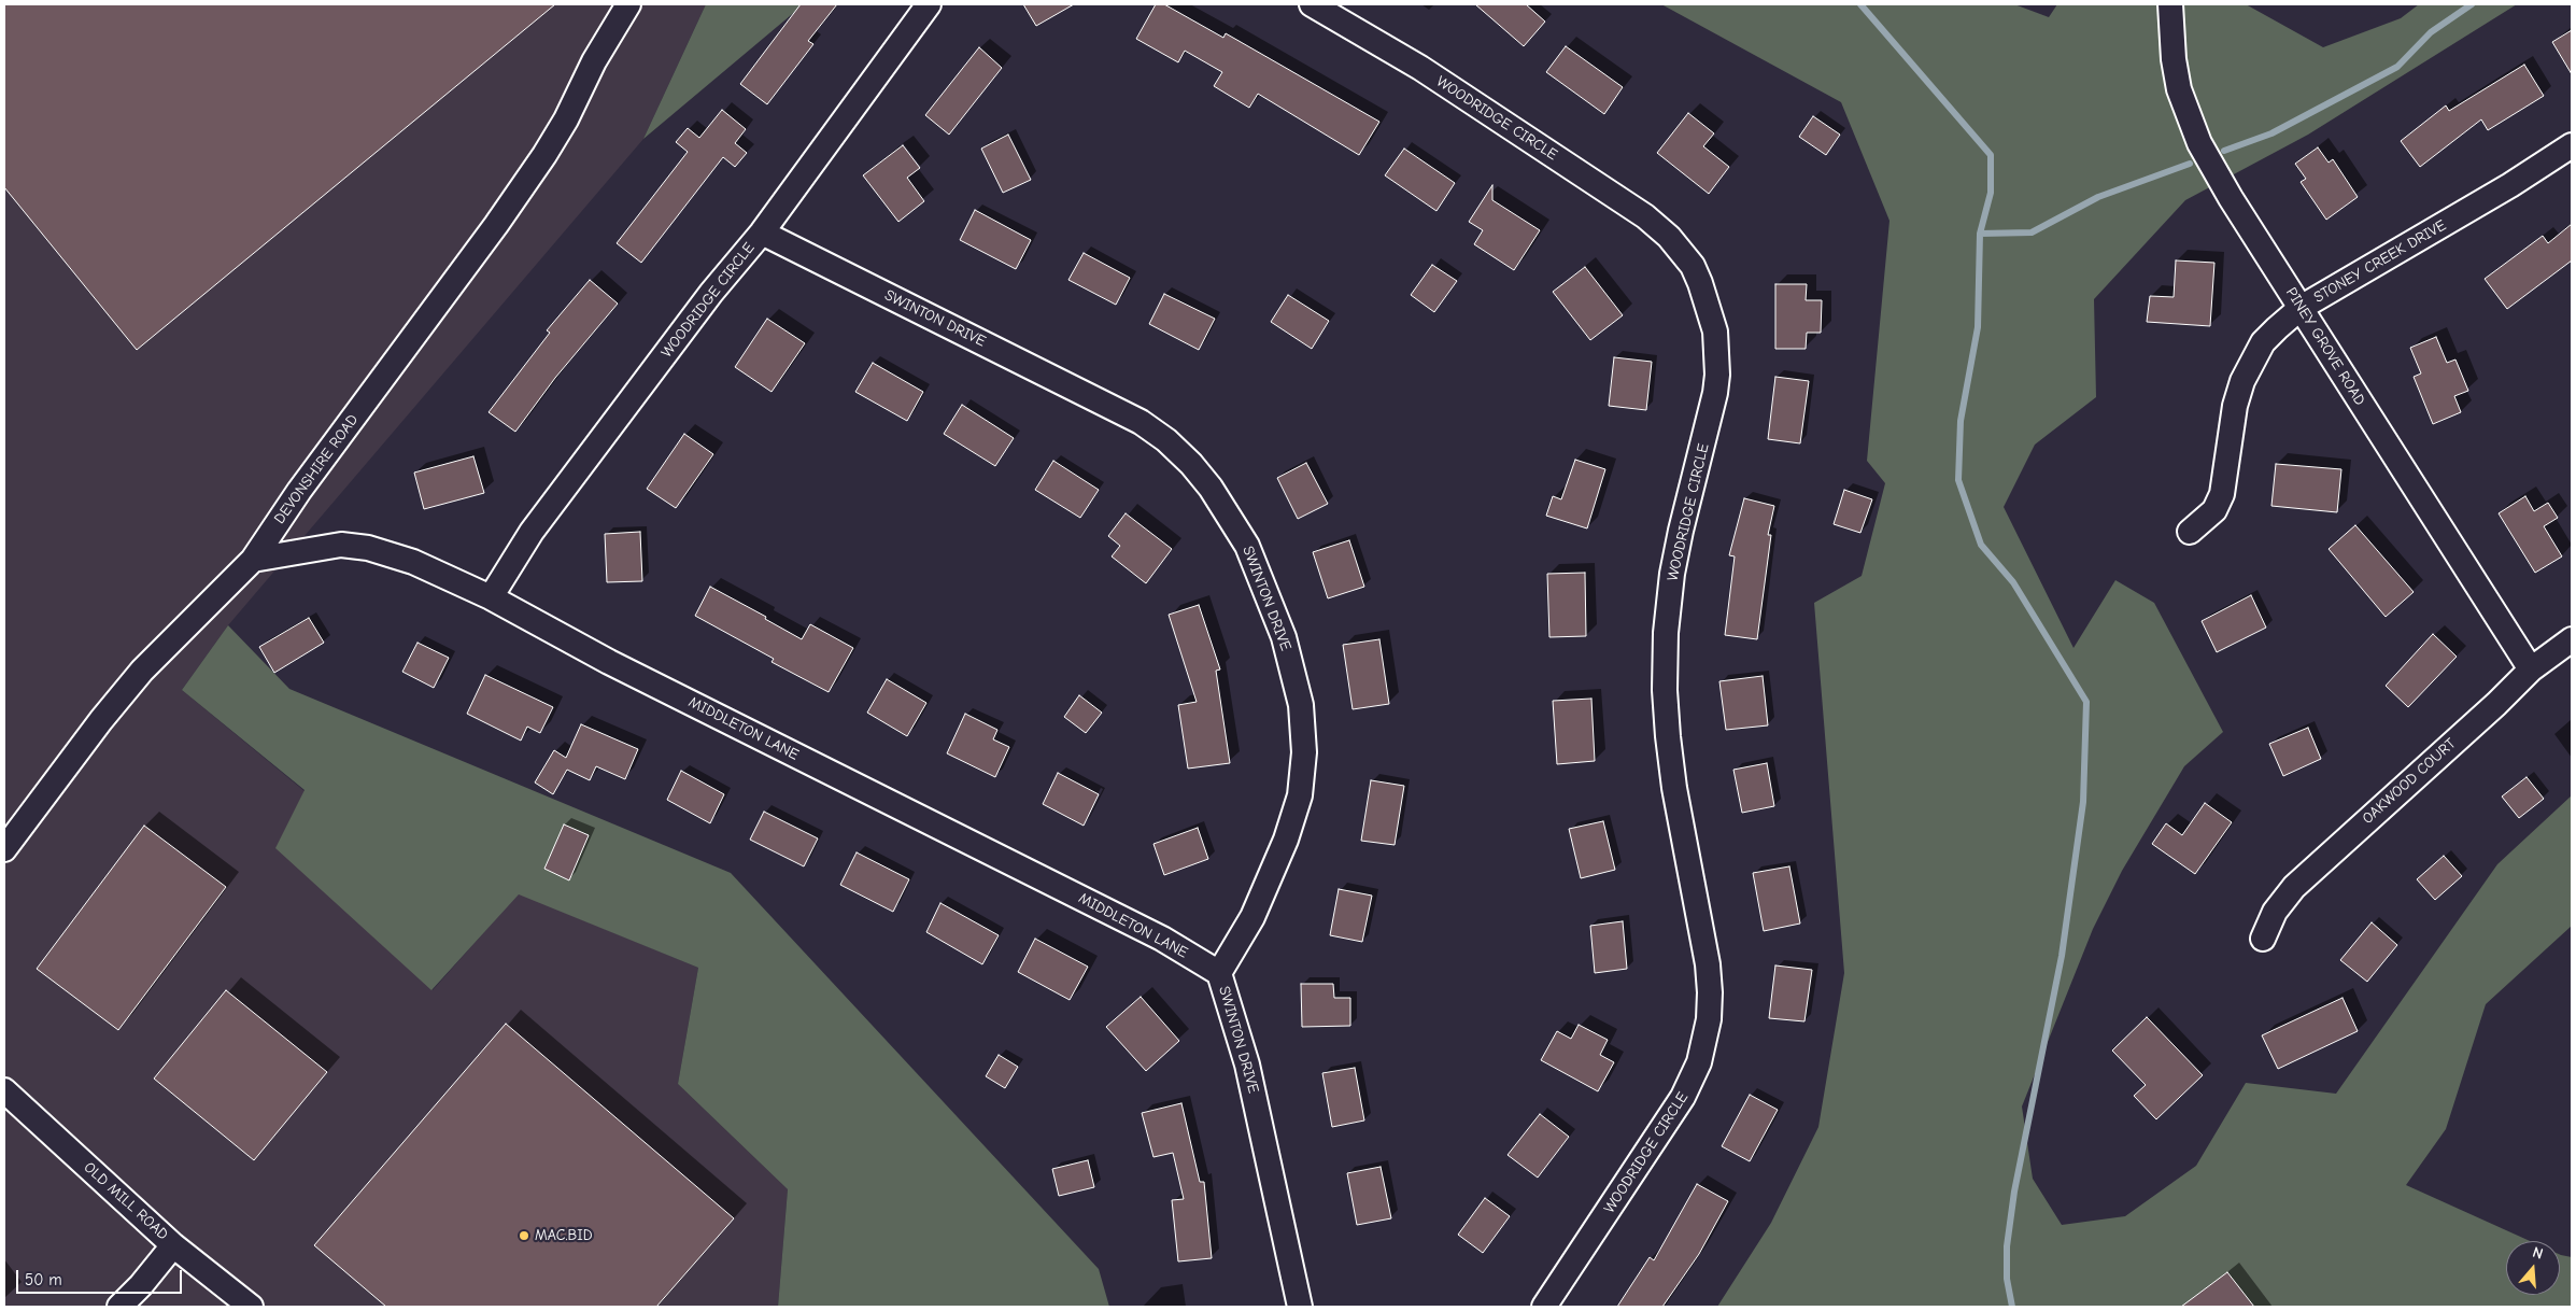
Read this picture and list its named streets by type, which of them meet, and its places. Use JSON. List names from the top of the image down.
{
  "streets": {
    "street": [
      "WOODRIDGE CIRCLE",
      "STONEY CREEK DRIVE",
      "SWINTON DRIVE",
      "PINEY GROVE ROAD",
      "DEVONSHIRE ROAD",
      "MIDDLETON LANE",
      "OAKWOOD COURT",
      "OLD MILL ROAD"
    ]
  },
  "crossings": [
    ["WOODRIDGE CIRCLE", "SWINTON DRIVE"],
    ["WOODRIDGE CIRCLE", "MIDDLETON LANE"],
    ["STONEY CREEK DRIVE", "PINEY GROVE ROAD"],
    ["SWINTON DRIVE", "MIDDLETON LANE"],
    ["PINEY GROVE ROAD", "OAKWOOD COURT"],
    ["DEVONSHIRE ROAD", "MIDDLETON LANE"]
  ],
  "places": ["MAC.BID"],
  "scale_bar": "50 m",
  "north": "top"
}
